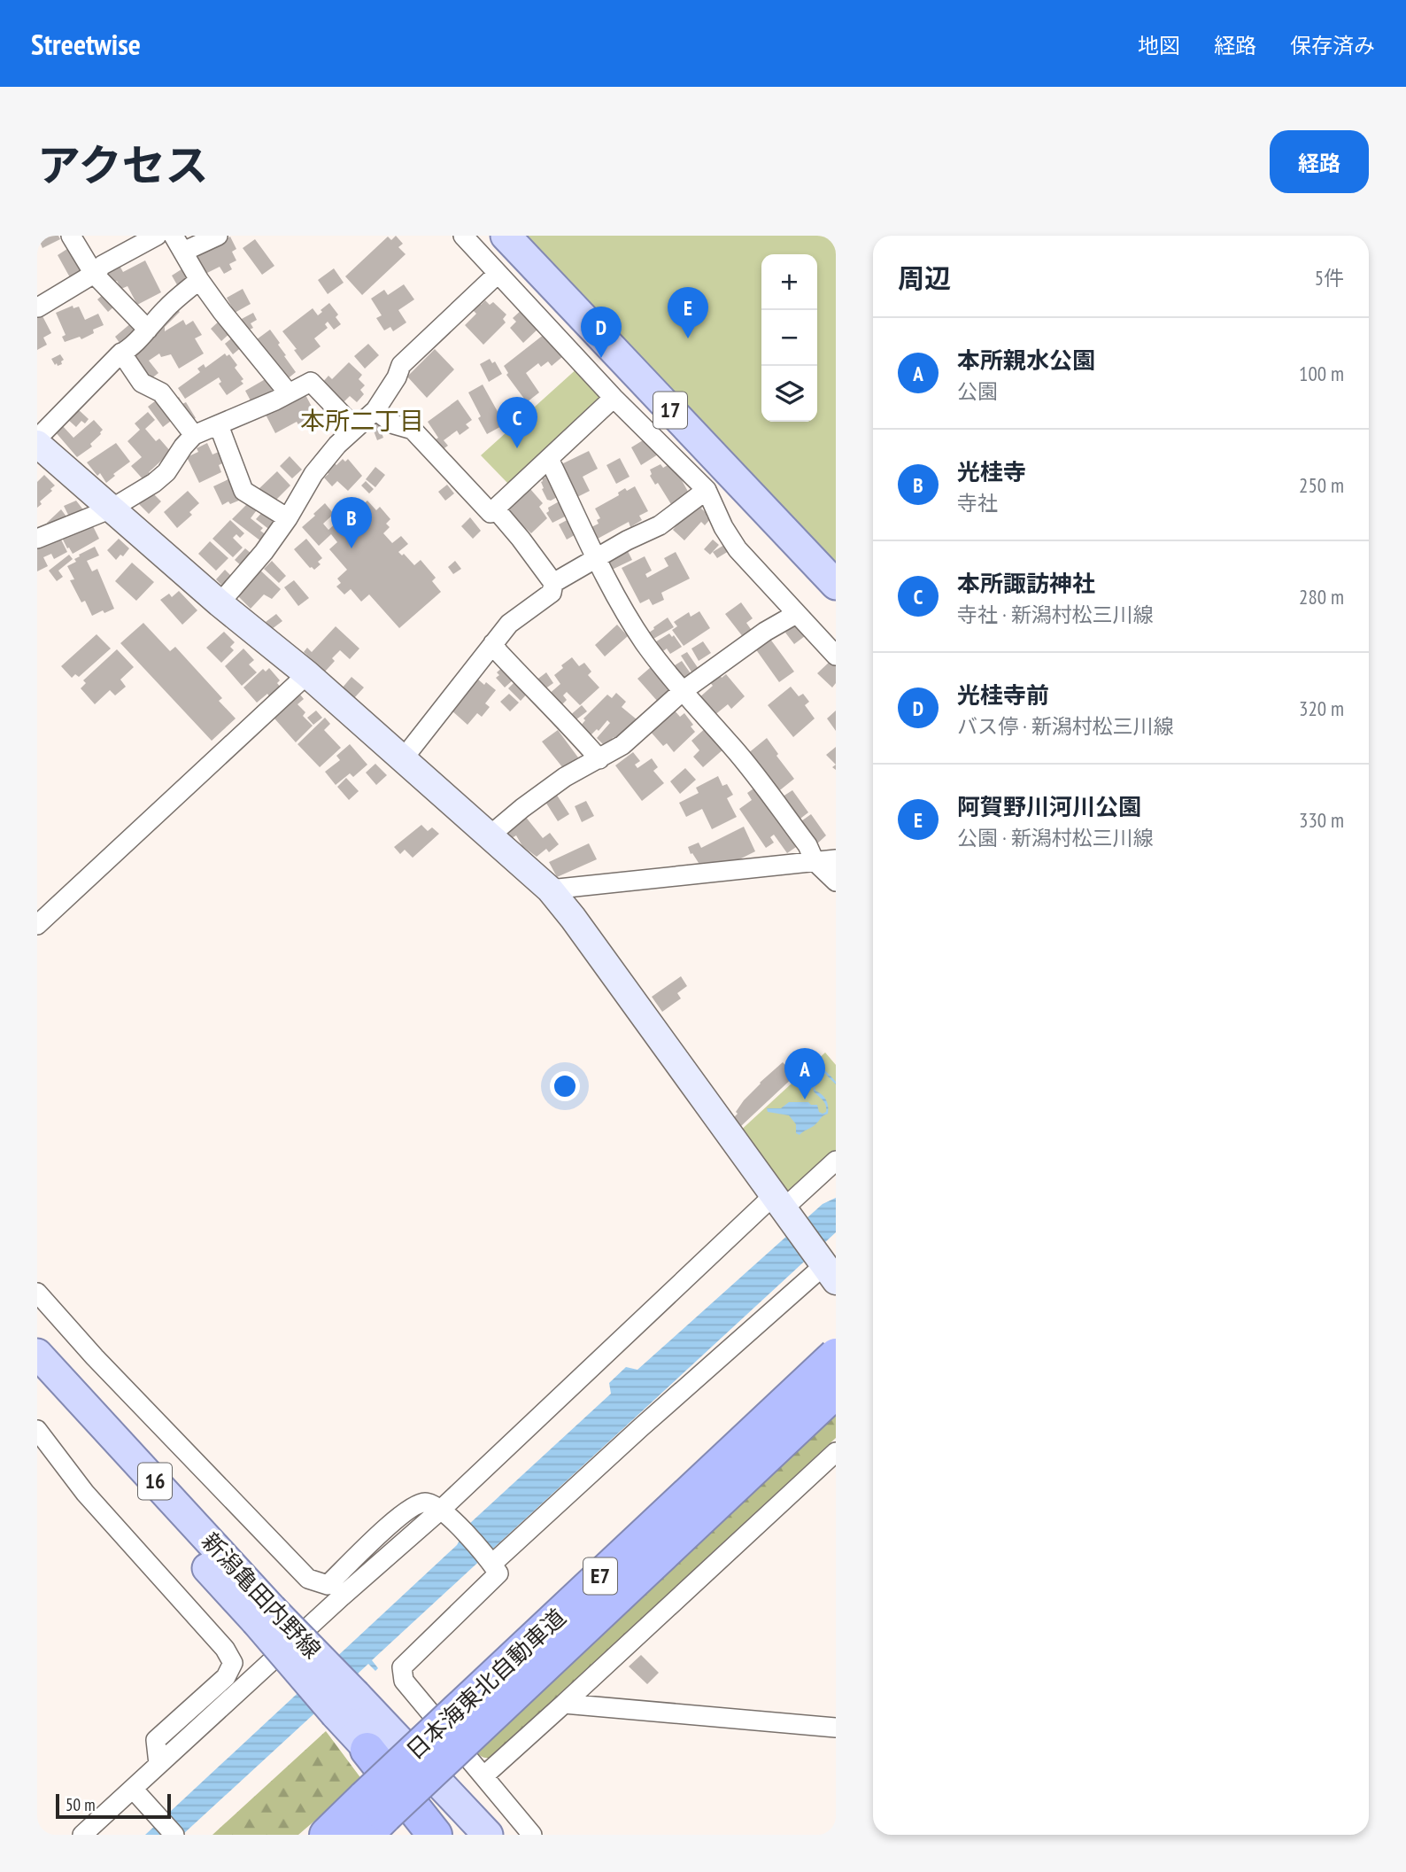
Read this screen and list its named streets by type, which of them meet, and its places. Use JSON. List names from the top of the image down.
{
  "streets": {
    "highway": ["E7", "日本海東北自動車道"],
    "main road": ["17", "16", "新潟亀田内野線"]
  },
  "districts": ["本所二丁目"],
  "scale_bar": "50 m",
  "page": {
    "header": "Streetwise",
    "nav": ["地図", "経路", "保存済み"],
    "title": "アクセス",
    "buttons": "経路",
    "heading": ["周辺", "5件"],
    "map_buttons": ["+", "−"],
    "pins": [
      "E",
      "D",
      "C",
      "B",
      "A"
    ],
    "list": [
      {
        "mark": "A",
        "name": "本所親水公園",
        "note": "公園",
        "value": "100 m"
      },
      {
        "mark": "B",
        "name": "光桂寺",
        "note": "寺社",
        "value": "250 m"
      },
      {
        "mark": "C",
        "name": "本所諏訪神社",
        "note": "寺社 · 新潟村松三川線",
        "value": "280 m"
      },
      {
        "mark": "D",
        "name": "光桂寺前",
        "note": "バス停 · 新潟村松三川線",
        "value": "320 m"
      },
      {
        "mark": "E",
        "name": "阿賀野川河川公園",
        "note": "公園 · 新潟村松三川線",
        "value": "330 m"
      }
    ],
    "scale": "50 m"
  }
}
